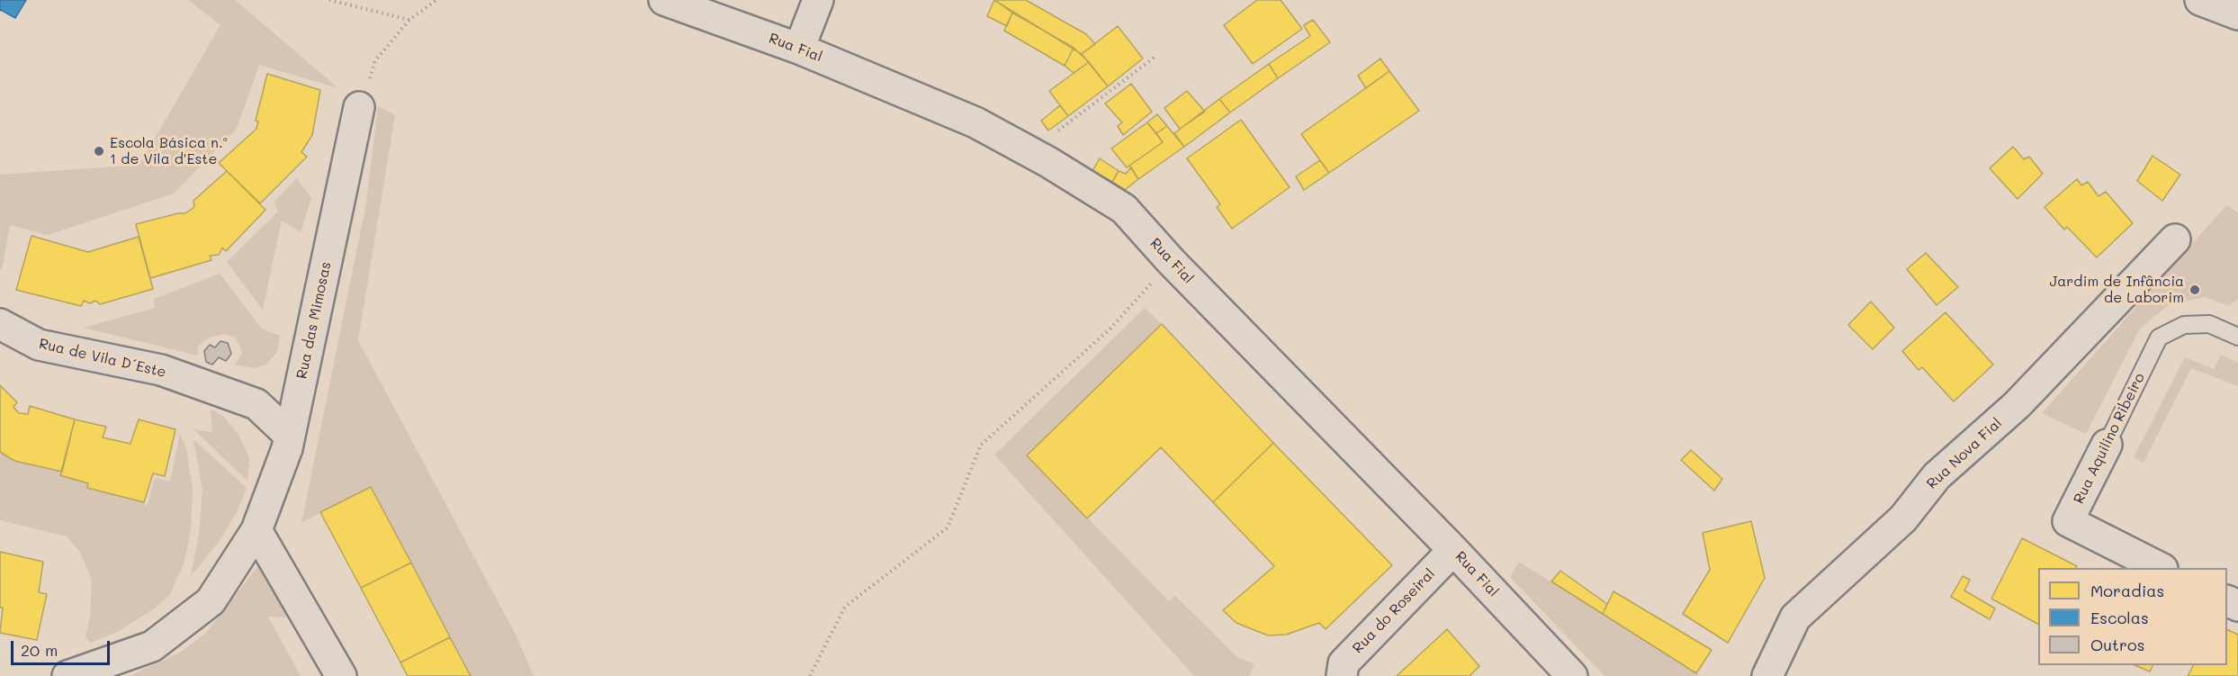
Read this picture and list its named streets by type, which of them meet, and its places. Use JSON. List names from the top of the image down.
{
  "streets": {
    "main road": [
      "Rua Fial",
      "Rua das Mimosas",
      "Rua de Vila D´Este",
      "Rua Aquilino Ribeiro",
      "Rua Nova Fial",
      "Rua do Roseiral"
    ]
  },
  "crossings": [
    ["Rua Fial", "Rua do Roseiral"],
    ["Rua das Mimosas", "Rua de Vila D´Este"]
  ],
  "places": ["Escola Básica n.º 1 de Vila d'Este", "Jardim de Infância de Laborim"],
  "legend": ["Moradias", "Escolas", "Outros"],
  "scale_bar": "20 m"
}
